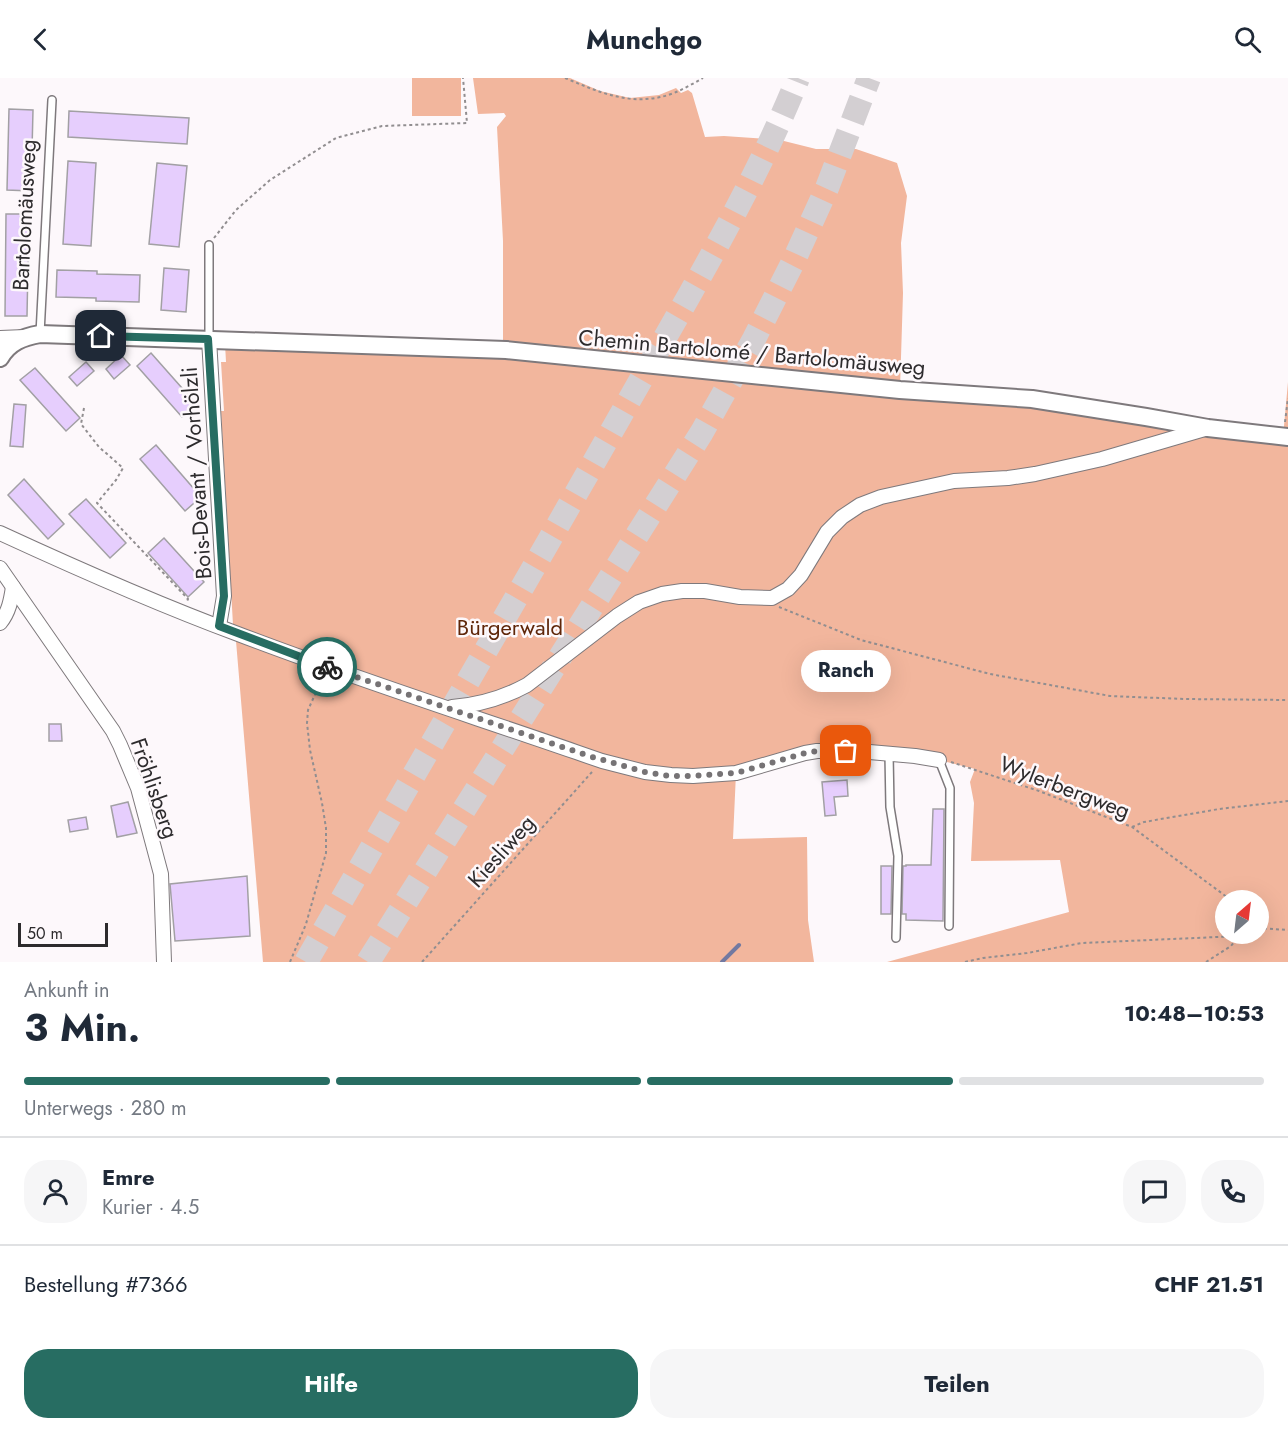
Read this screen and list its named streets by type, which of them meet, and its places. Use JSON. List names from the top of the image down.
{
  "streets": {
    "street": ["Chemin Bartolomé / Bartolomäusweg", "Bois-Devant / Vorhölzli", "Fröhlisberg"],
    "lane": ["Bartolomäusweg"],
    "path": ["Wylerbergweg", "Kiesliweg"]
  },
  "crossings": [
    ["Chemin Bartolomé / Bartolomäusweg", "Bois-Devant / Vorhölzli"]
  ],
  "parks": ["Bürgerwald"],
  "places": ["Ranch"],
  "scale_bar": "50 m",
  "north": "top right",
  "page": {
    "header": "Munchgo",
    "bubble": "Ranch",
    "scale": "50 m",
    "heading": ["3 Min.", "Ankunft in", "10:48–10:53"],
    "panel": [
      "Emre",
      "Kurier · 4.5",
      "Bestellung #7366",
      "CHF 21.51"
    ],
    "bar": "Unterwegs · 280 m",
    "buttons": ["Hilfe", "Teilen"]
  }
}
